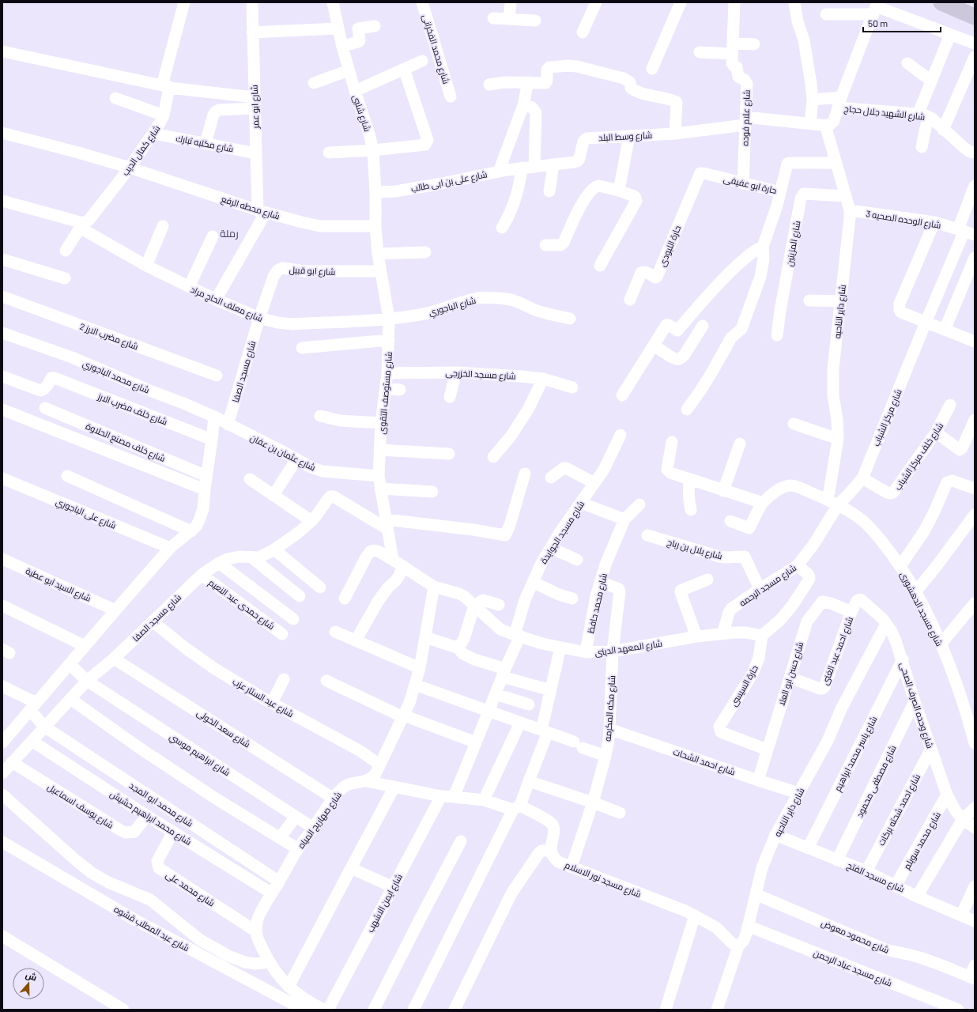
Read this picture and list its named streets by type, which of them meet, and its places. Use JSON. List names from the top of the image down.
{
  "streets": {
    "street": [
      "شارع محمد الفخرانى",
      "شارع ابو عمر",
      "شارع الشهيد جلال حجاج",
      "شارع شلبى",
      "شارع علام فوده",
      "شارع وسط البلد",
      "شارع مكتبه تبارك",
      "شارع كمال الديب",
      "شارع على بن ابى طالب",
      "حارة ابو عفيفى",
      "شارع محطه الرفع",
      "شارع الوحده الصحيه 3",
      "شارع المزينين",
      "حارة اللبودى",
      "شارع ابو قبيل",
      "شارع معلف الحاج مراد",
      "شارع الباجوري",
      "شارع داير الناحيه",
      "شارع مضرب الارز 2",
      "شارع مسجد الصفا",
      "شارع مسجد الخزرجى",
      "شارع محمد الباجوري",
      "شارع مستوصف التقوى",
      "شارع خلف مضرب الارز",
      "شارع مركز الشباب",
      "شارع خلف مصنع الحلاوة",
      "شارع عثمان بن عفان",
      "شارع خلف مركز الشباب",
      "شارع على الباجوري",
      "شارع مسجد الجوايدة",
      "شارع بلال بن رباح",
      "شارع السيد ابو عطية",
      "شارع مسجد الرحمه",
      "شارع محمد حافظ",
      "شارع حمدى عبد النعيم",
      "شارع مسجد الدهشورى",
      "شارع المعهد الدينى",
      "شارع احمد عبد الغنى",
      "شارع حسن ابو العلا",
      "حارة السيسى",
      "شارع عبد الستار عزب",
      "شارع وحده الصرف الصحى",
      "شارع مكه المكرمه",
      "شارع سعد الخولى",
      "شارع ياسر محمد ابراهيم",
      "شارع ابراهيم موسي",
      "شارع احمد الشحات",
      "شارع مصطفى محمود",
      "شارع محمد ابو المجد",
      "شارع يوسف اسماعيل",
      "شارع احمد شحته بركات",
      "شارع محمد ابراهيم حشيش",
      "شارع صهاريج المياه",
      "شارع محمد سويلم",
      "شارع مسجد الفتح",
      "شارع مسجد نور الاسلام",
      "شارع محمد على",
      "شارع ايمن الاشهب",
      "شارع عبد المطلب قشوه",
      "شارع محمود معوض",
      "شارع مسجد عباد الرحمن"
    ]
  },
  "crossings": [
    ["شارع ابو عمر", "شارع مكتبه تبارك"],
    ["شارع ابو عمر", "شارع محطه الرفع"],
    ["شارع شلبى", "شارع على بن ابى طالب"],
    ["شارع شلبى", "شارع محطه الرفع"],
    ["شارع شلبى", "شارع مستوصف التقوى"],
    ["شارع علام فوده", "شارع وسط البلد"],
    ["شارع علام فوده", "حارة ابو عفيفى"],
    ["شارع وسط البلد", "شارع على بن ابى طالب"],
    ["شارع وسط البلد", "شارع داير الناحيه"],
    ["شارع مكتبه تبارك", "شارع كمال الديب"],
    ["شارع كمال الديب", "شارع محطه الرفع"],
    ["شارع كمال الديب", "شارع معلف الحاج مراد"],
    ["حارة ابو عفيفى", "حارة اللبودى"],
    ["حارة ابو عفيفى", "شارع داير الناحيه"],
    ["شارع محطه الرفع", "شارع مستوصف التقوى"],
    ["شارع الوحده الصحيه 3", "شارع داير الناحيه"],
    ["شارع الوحده الصحيه 3", "شارع مركز الشباب"],
    ["شارع المزينين", "شارع داير الناحيه"],
    ["شارع ابو قبيل", "شارع معلف الحاج مراد"],
    ["شارع ابو قبيل", "شارع مسجد الصفا"],
    ["شارع ابو قبيل", "شارع مستوصف التقوى"],
    ["شارع معلف الحاج مراد", "شارع الباجوري"],
    ["شارع معلف الحاج مراد", "شارع مسجد الصفا"],
    ["شارع معلف الحاج مراد", "شارع مستوصف التقوى"],
    ["شارع الباجوري", "شارع مستوصف التقوى"],
    ["شارع داير الناحيه", "شارع مسجد الدهشورى"],
    ["شارع داير الناحيه", "شارع وحده الصرف الصحى"],
    ["شارع داير الناحيه", "شارع احمد الشحات"],
    ["شارع داير الناحيه", "شارع مسجد الفتح"],
    ["شارع داير الناحيه", "شارع مسجد نور الاسلام"],
    ["شارع داير الناحيه", "شارع محمود معوض"],
    ["شارع داير الناحيه", "شارع مسجد عباد الرحمن"],
    ["شارع مسجد الصفا", "شارع محمد الباجوري"],
    ["شارع مسجد الصفا", "شارع مستوصف التقوى"],
    ["شارع مسجد الصفا", "شارع عثمان بن عفان"],
    ["شارع مسجد الصفا", "شارع حمدى عبد النعيم"],
    ["شارع مسجد الصفا", "شارع عبد الستار عزب"],
    ["شارع مسجد الصفا", "شارع سعد الخولى"],
    ["شارع مسجد الصفا", "شارع ابراهيم موسي"],
    ["شارع مسجد الصفا", "شارع محمد ابو المجد"],
    ["شارع مسجد الصفا", "شارع يوسف اسماعيل"],
    ["شارع مسجد الصفا", "شارع محمد ابراهيم حشيش"],
    ["شارع مسجد الخزرجى", "شارع مستوصف التقوى"],
    ["شارع محمد الباجوري", "شارع عثمان بن عفان"],
    ["شارع مستوصف التقوى", "شارع عثمان بن عفان"],
    ["شارع مستوصف التقوى", "شارع المعهد الدينى"],
    ["شارع مركز الشباب", "شارع خلف مركز الشباب"],
    ["شارع مركز الشباب", "شارع مسجد الرحمه"],
    ["شارع مركز الشباب", "شارع مسجد الدهشورى"],
    ["شارع مسجد الجوايدة", "شارع المعهد الدينى"],
    ["شارع بلال بن رباح", "شارع مسجد الرحمه"],
    ["شارع مسجد الرحمه", "شارع مسجد الدهشورى"],
    ["شارع مسجد الرحمه", "شارع المعهد الدينى"],
    ["شارع محمد حافظ", "شارع المعهد الدينى"],
    ["شارع محمد حافظ", "شارع مكه المكرمه"],
    ["شارع المعهد الدينى", "حارة السيسى"],
    ["شارع المعهد الدينى", "شارع مكه المكرمه"],
    ["شارع احمد عبد الغنى", "شارع حسن ابو العلا"],
    ["شارع احمد عبد الغنى", "شارع وحده الصرف الصحى"],
    ["شارع حسن ابو العلا", "حارة السيسى"],
    ["شارع حسن ابو العلا", "شارع احمد الشحات"],
    ["شارع وحده الصرف الصحى", "شارع ياسر محمد ابراهيم"],
    ["شارع وحده الصرف الصحى", "شارع مصطفى محمود"],
    ["شارع وحده الصرف الصحى", "شارع احمد شحته بركات"],
    ["شارع وحده الصرف الصحى", "شارع محمد سويلم"],
    ["شارع مكه المكرمه", "شارع احمد الشحات"],
    ["شارع مكه المكرمه", "شارع مسجد نور الاسلام"],
    ["شارع سعد الخولى", "شارع صهاريج المياه"],
    ["شارع ياسر محمد ابراهيم", "شارع مسجد الفتح"],
    ["شارع ابراهيم موسي", "شارع صهاريج المياه"],
    ["شارع مصطفى محمود", "شارع مسجد الفتح"],
    ["شارع محمد ابو المجد", "شارع صهاريج المياه"],
    ["شارع يوسف اسماعيل", "شارع محمد ابراهيم حشيش"],
    ["شارع احمد شحته بركات", "شارع مسجد الفتح"],
    ["شارع محمد ابراهيم حشيش", "شارع صهاريج المياه"],
    ["شارع محمد ابراهيم حشيش", "شارع محمد على"],
    ["شارع صهاريج المياه", "شارع محمد على"],
    ["شارع محمد سويلم", "شارع مسجد الفتح"]
  ],
  "districts": ["رملة"],
  "scale_bar": "50 m",
  "north": "top"
}
